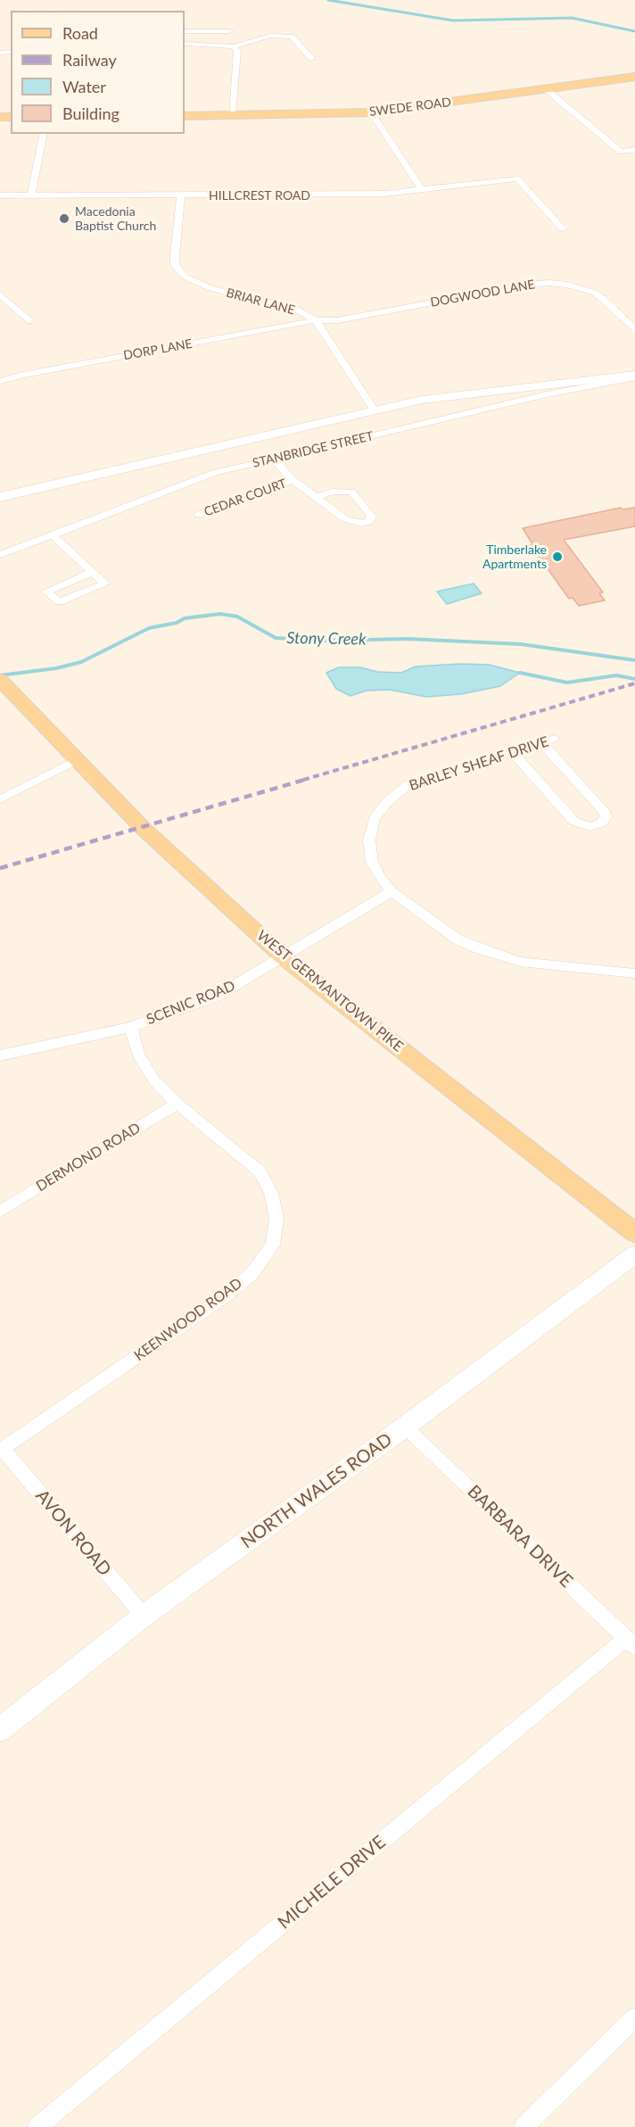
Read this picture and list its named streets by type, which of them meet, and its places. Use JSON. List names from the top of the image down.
{
  "streets": {
    "main road": ["SWEDE ROAD", "WEST GERMANTOWN PIKE"],
    "street": [
      "HILLCREST ROAD",
      "DOGWOOD LANE",
      "BRIAR LANE",
      "DORP LANE",
      "STANBRIDGE STREET",
      "CEDAR COURT",
      "BARLEY SHEAF DRIVE",
      "SCENIC ROAD",
      "DERMOND ROAD",
      "KEENWOOD ROAD",
      "NORTH WALES ROAD",
      "AVON ROAD",
      "BARBARA DRIVE",
      "MICHELE DRIVE"
    ]
  },
  "crossings": [
    ["HILLCREST ROAD", "BRIAR LANE"],
    ["DOGWOOD LANE", "BRIAR LANE"],
    ["DOGWOOD LANE", "DORP LANE"],
    ["BRIAR LANE", "DORP LANE"],
    ["BARLEY SHEAF DRIVE", "SCENIC ROAD"],
    ["WEST GERMANTOWN PIKE", "SCENIC ROAD"],
    ["SCENIC ROAD", "KEENWOOD ROAD"],
    ["DERMOND ROAD", "KEENWOOD ROAD"],
    ["KEENWOOD ROAD", "AVON ROAD"],
    ["NORTH WALES ROAD", "AVON ROAD"],
    ["NORTH WALES ROAD", "BARBARA DRIVE"],
    ["BARBARA DRIVE", "MICHELE DRIVE"]
  ],
  "water": ["Stony Creek"],
  "places": ["Macedonia Baptist Church", "Timberlake Apartments"],
  "legend": [
    "Road",
    "Railway",
    "Water",
    "Building"
  ]
}
